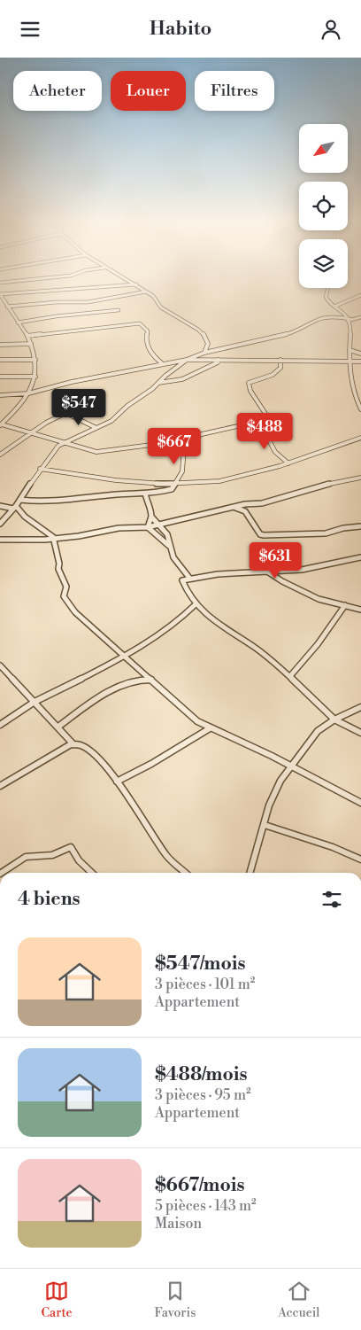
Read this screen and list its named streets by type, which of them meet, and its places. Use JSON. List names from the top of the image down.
{
  "north": "bottom left",
  "page": {
    "header": "Habito",
    "chip": ["Acheter", "Louer", "Filtres"],
    "price": [
      "$547",
      "$488",
      "$667",
      "$631"
    ],
    "heading": "4 biens",
    "list": [
      {
        "name": "$547/mois",
        "note": "3 pièces · 101 m² · Appartement"
      },
      {
        "name": "$488/mois",
        "note": "3 pièces · 95 m² · Appartement"
      },
      {
        "name": "$667/mois",
        "note": "5 pièces · 143 m² · Maison"
      }
    ],
    "tabs": ["Carte", "Favoris", "Accueil"]
  }
}
